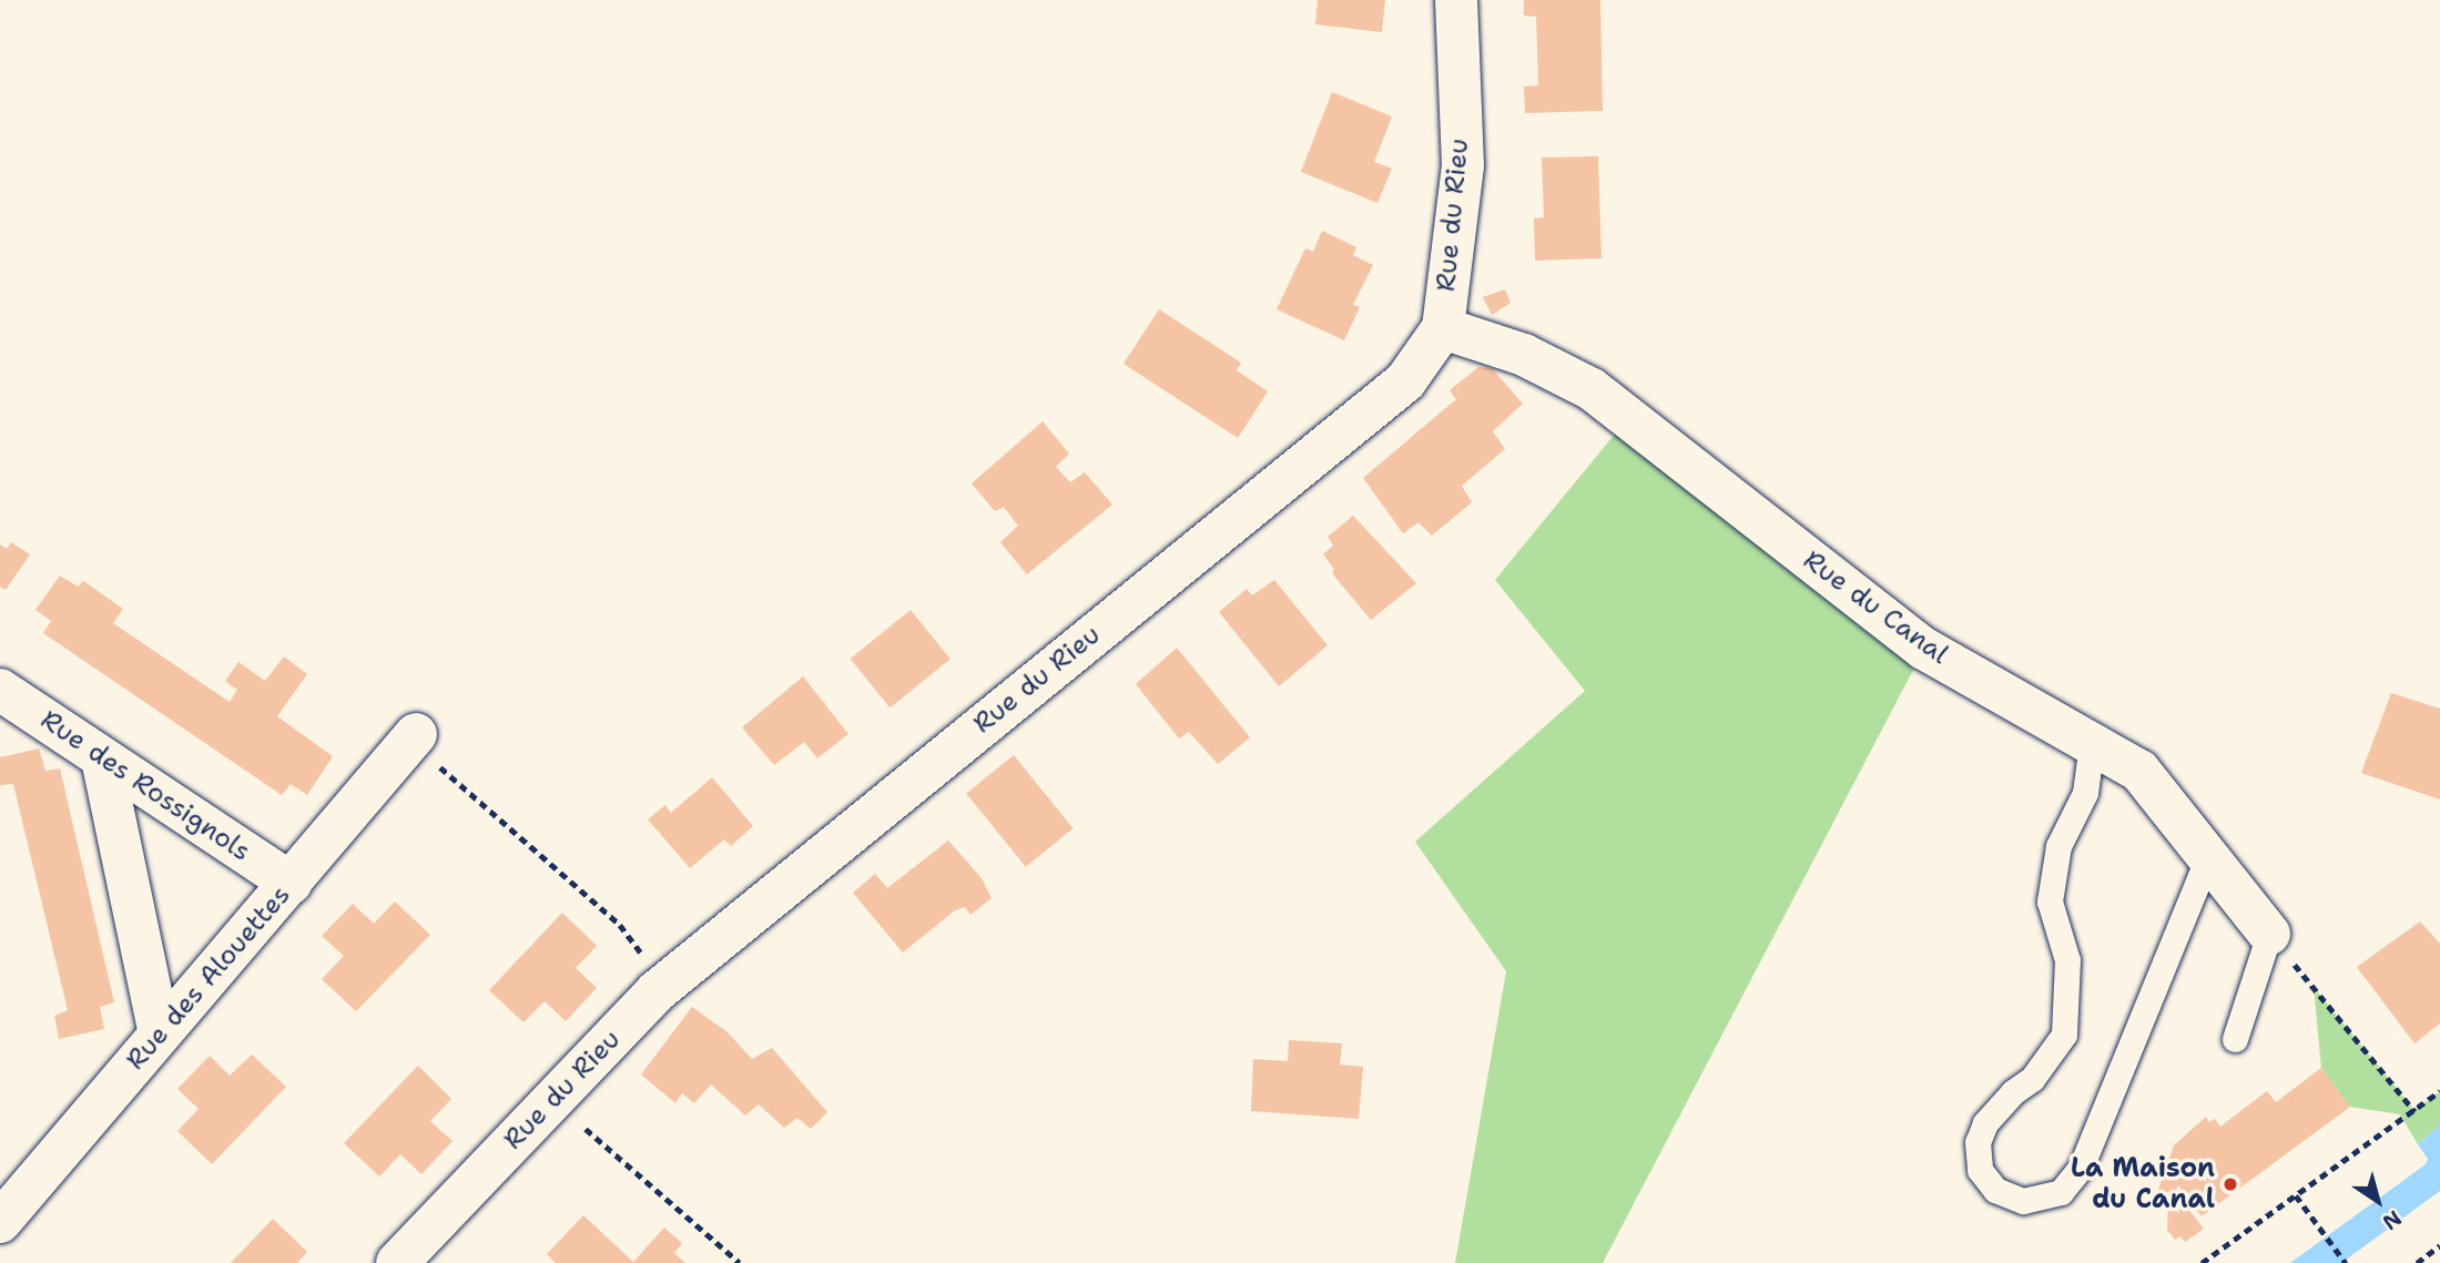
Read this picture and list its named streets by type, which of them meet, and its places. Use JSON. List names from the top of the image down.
{
  "streets": {
    "street": [
      "Rue du Rieu",
      "Rue du Canal",
      "Rue des Rossignols",
      "Rue des Alouettes"
    ]
  },
  "crossings": [
    ["Rue du Rieu", "Rue du Canal"],
    ["Rue des Rossignols", "Rue des Alouettes"]
  ],
  "places": ["La Maison du Canal"],
  "north": "bottom right"
}
